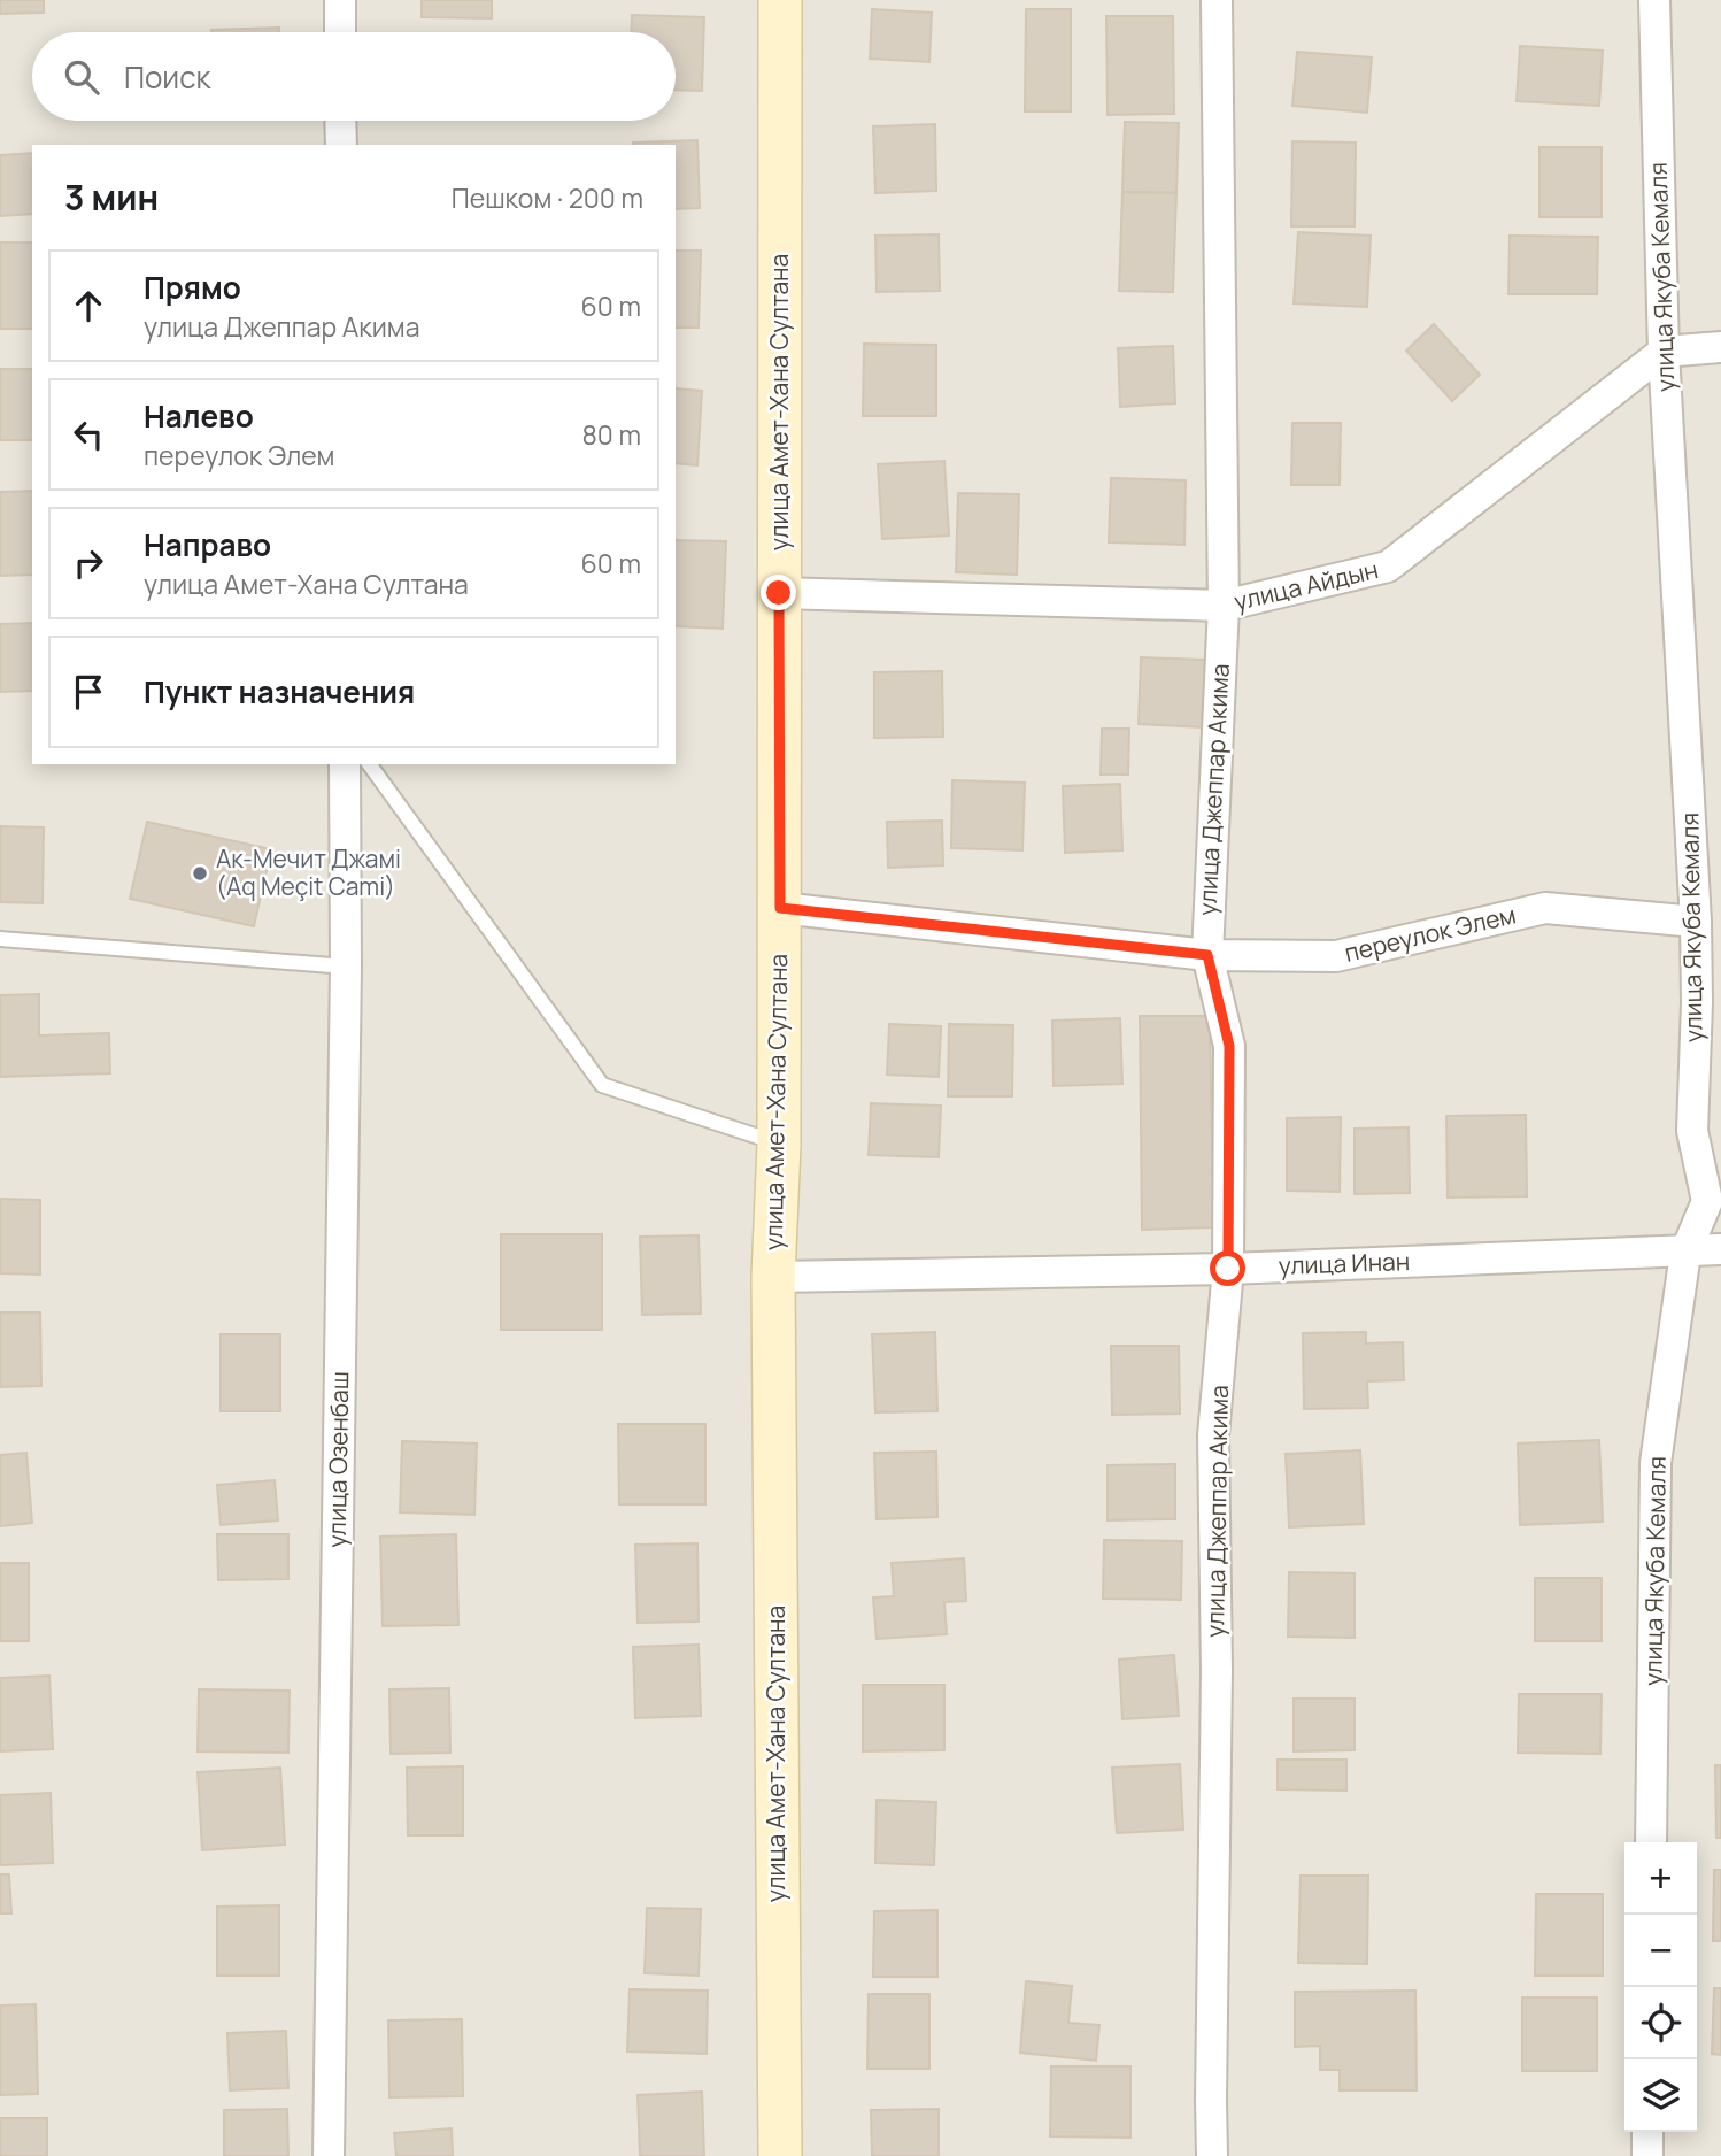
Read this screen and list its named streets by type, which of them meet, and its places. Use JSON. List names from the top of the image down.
{
  "streets": {
    "street": [
      "улица Якуба Кемаля",
      "улица Амет-Хана Султана",
      "улица Айдын",
      "улица Джеппар Акима",
      "переулок Элем",
      "улица Инан",
      "улица Озенбаш"
    ]
  },
  "crossings": [
    ["улица Якуба Кемаля", "улица Айдын"],
    ["улица Якуба Кемаля", "переулок Элем"],
    ["улица Якуба Кемаля", "улица Инан"],
    ["улица Амет-Хана Султана", "улица Айдын"],
    ["улица Амет-Хана Султана", "переулок Элем"],
    ["улица Амет-Хана Султана", "улица Инан"],
    ["улица Айдын", "улица Джеппар Акима"],
    ["улица Джеппар Акима", "переулок Элем"],
    ["улица Джеппар Акима", "улица Инан"]
  ],
  "places": ["Ак-Мечит Джамі (Aq Meçit Cami)"],
  "page": {
    "search": "Поиск",
    "heading": ["3 мин", "Пешком · 200 m"],
    "list": [
      ["Прямо", "улица Джеппар Акима", "60 m"],
      ["Налево", "переулок Элем", "80 m"],
      ["Направо", "улица Амет-Хана Султана", "60 m"],
      "Пункт назначения"
    ],
    "map_buttons": ["+", "−"]
  }
}
